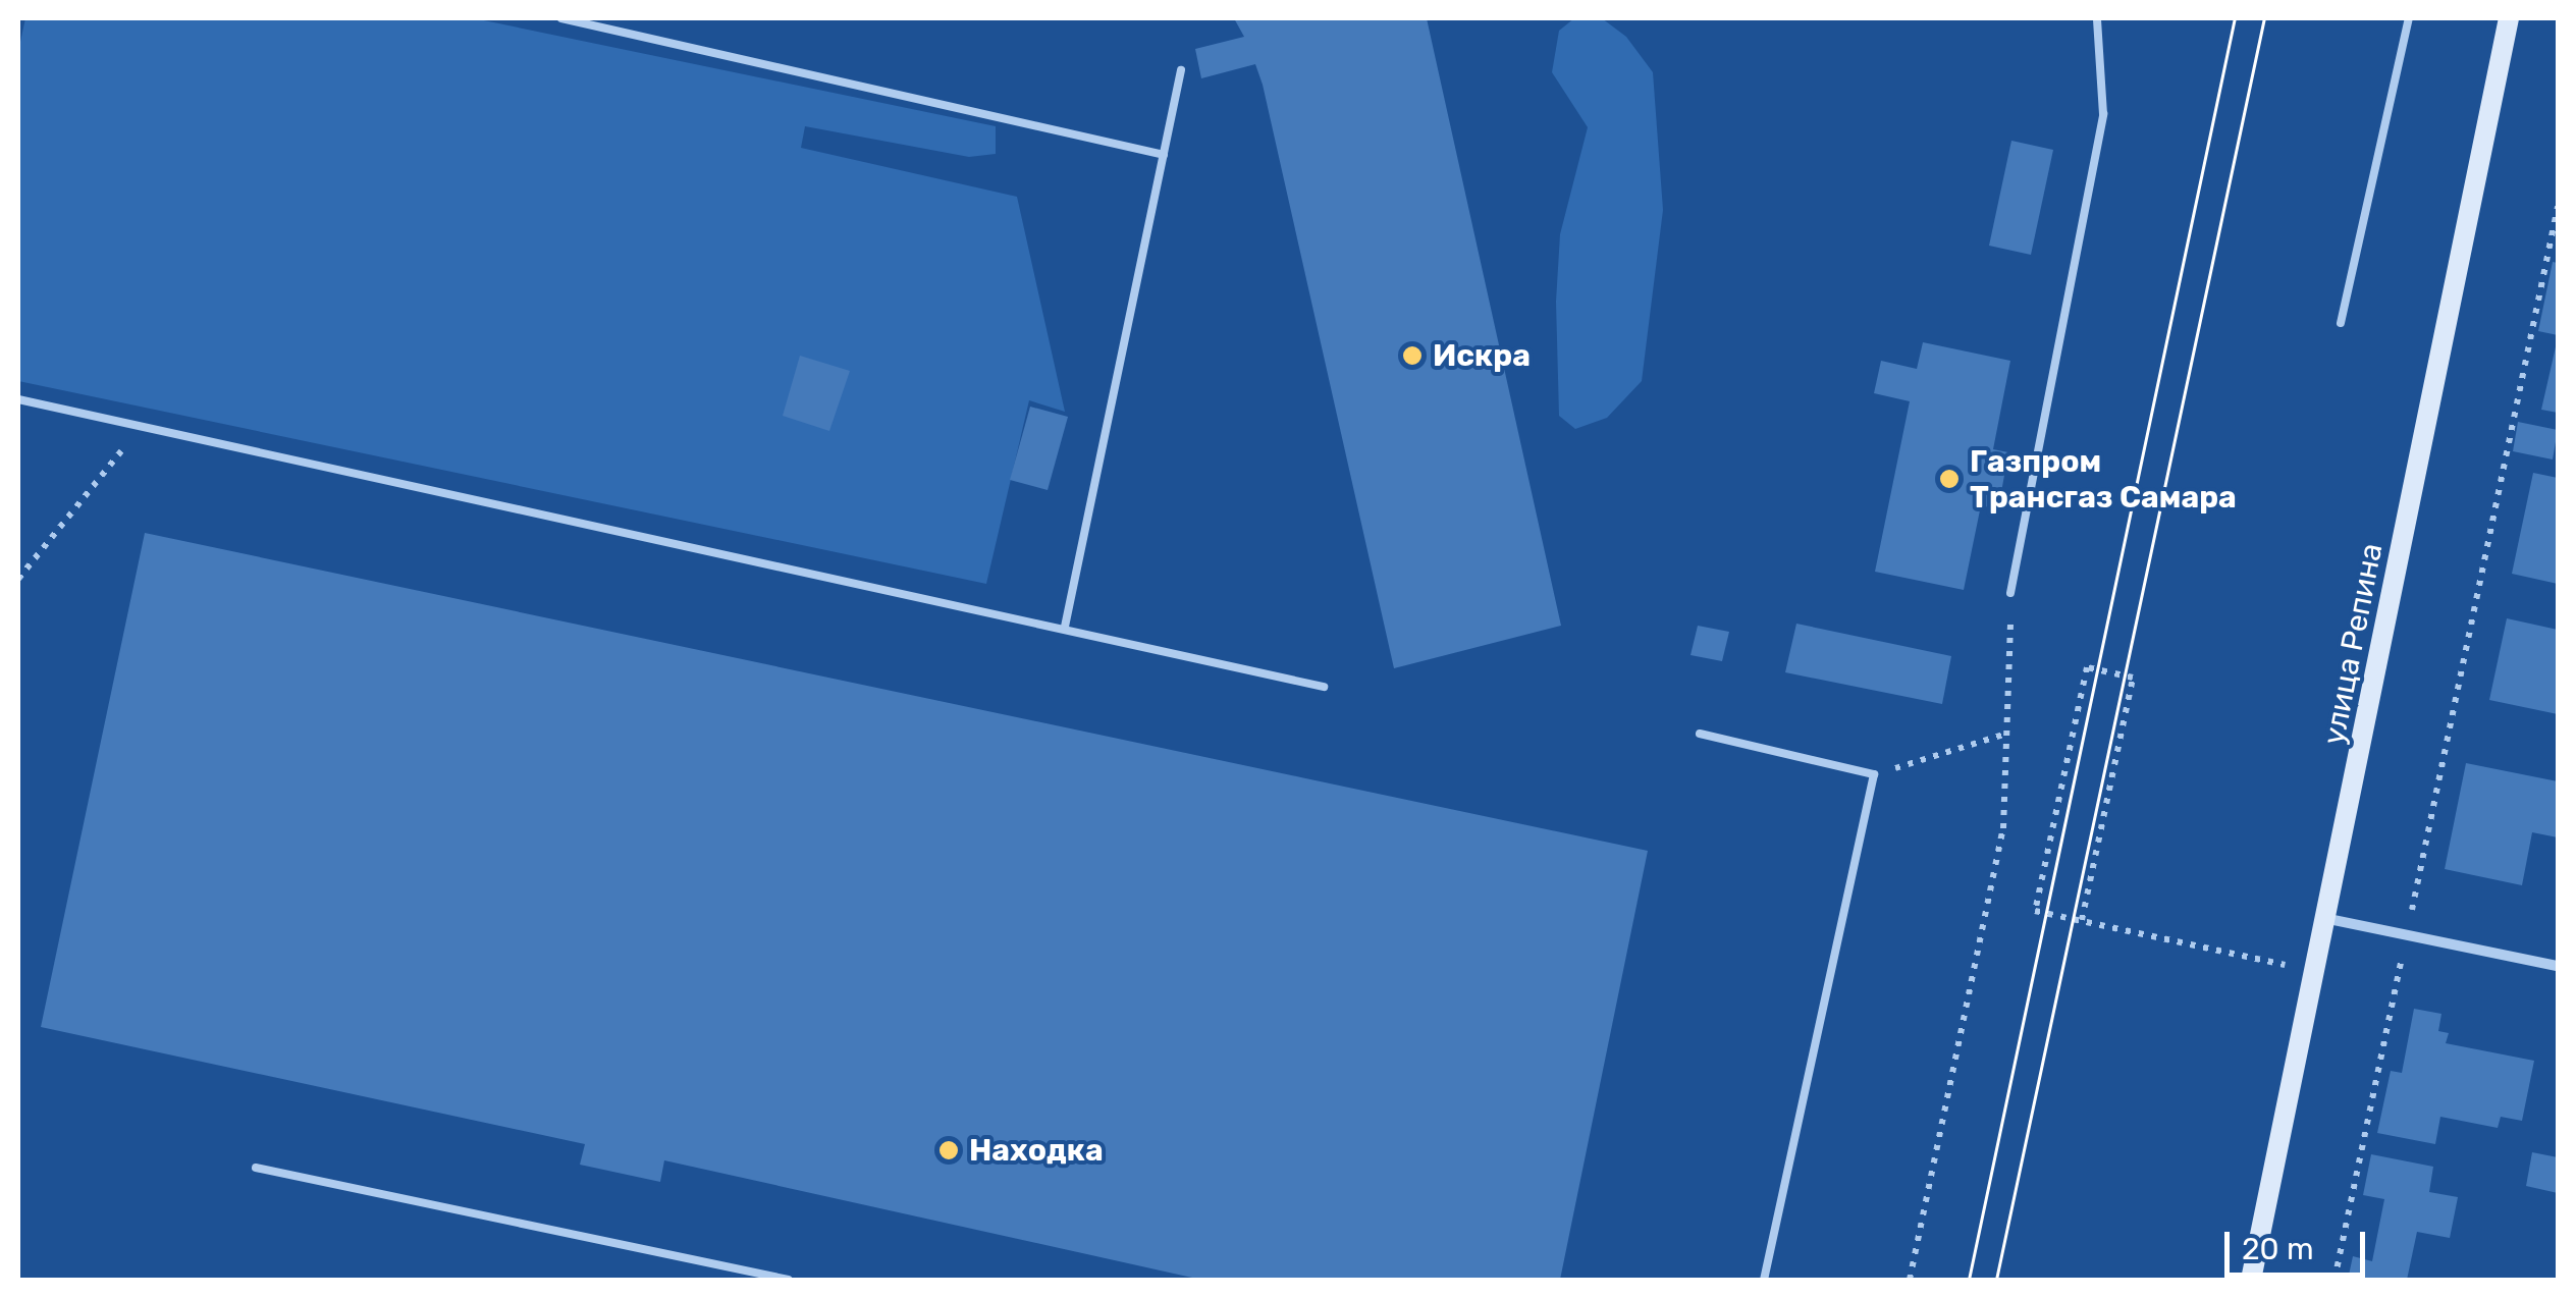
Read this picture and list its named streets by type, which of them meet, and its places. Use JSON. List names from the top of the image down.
{
  "streets": {
    "street": ["улица Репина"]
  },
  "places": ["Искра", "Газпром Трансгаз Самара", "Находка"],
  "scale_bar": "20 m"
}
